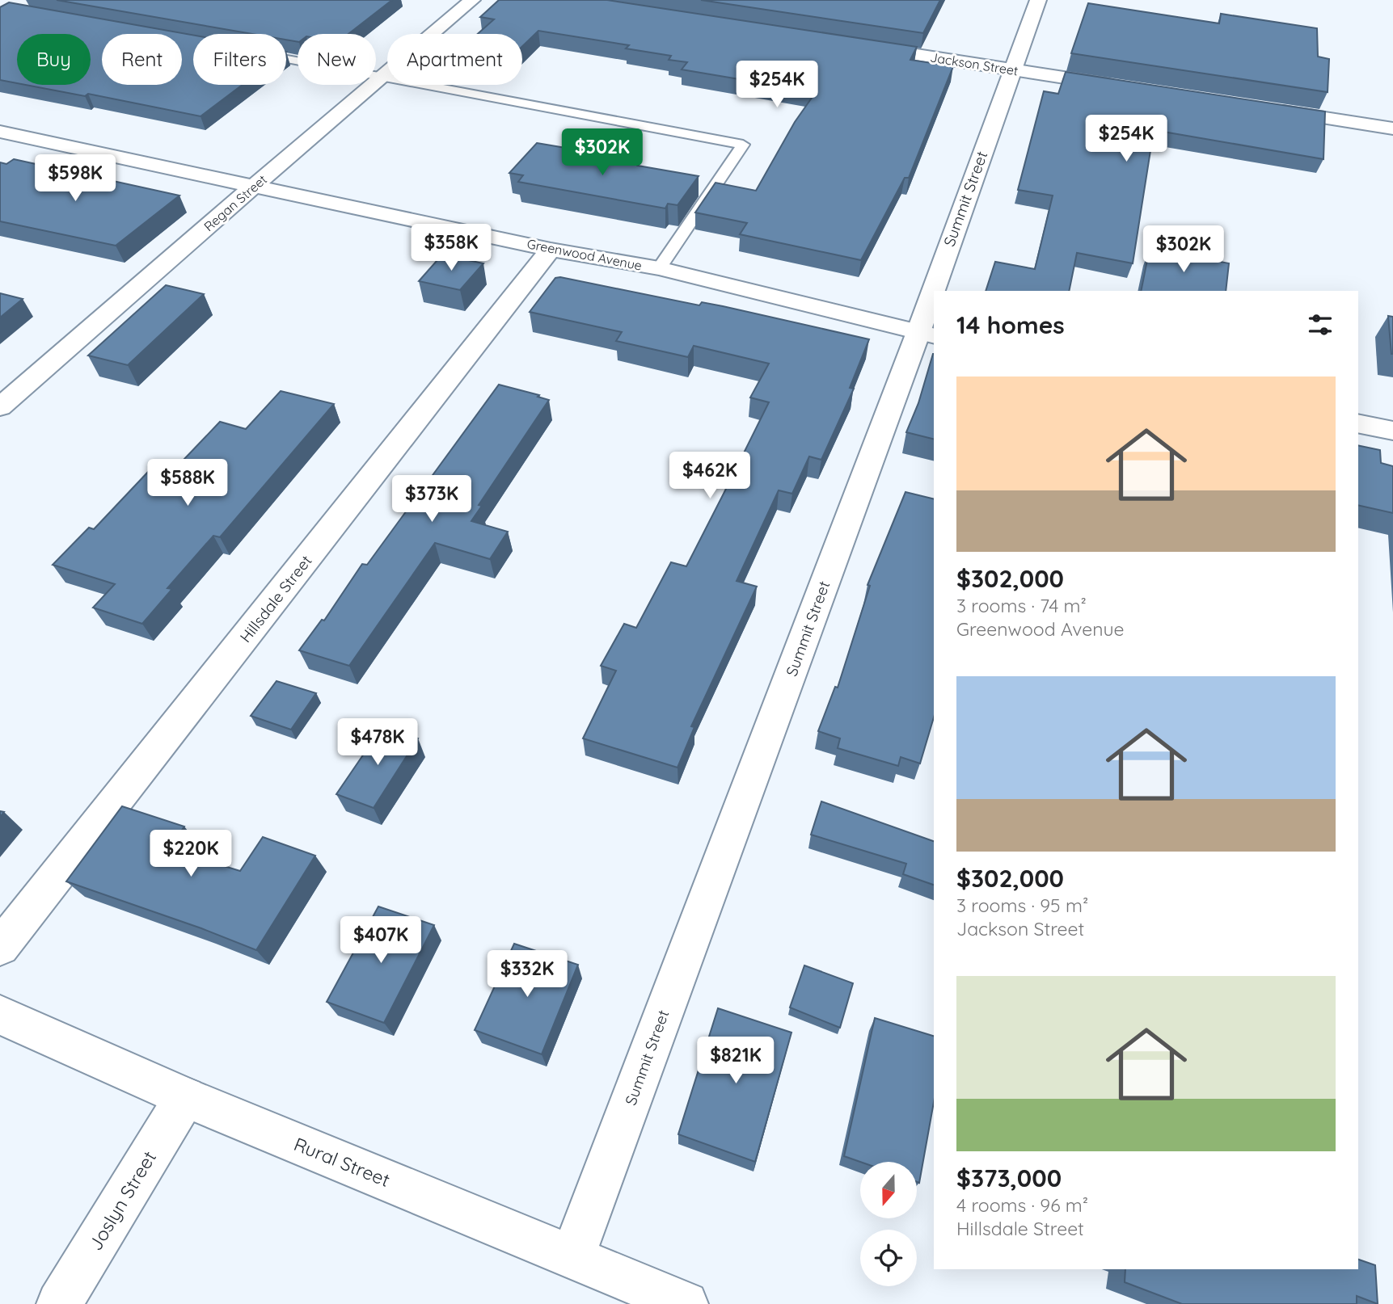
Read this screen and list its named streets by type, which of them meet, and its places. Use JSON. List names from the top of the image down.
{
  "streets": {
    "street": [
      "Jackson Street",
      "Summit Street",
      "Regan Street",
      "Greenwood Avenue",
      "Hillsdale Street",
      "Rural Street",
      "Joslyn Street"
    ]
  },
  "crossings": [
    ["Jackson Street", "Summit Street"],
    ["Summit Street", "Greenwood Avenue"],
    ["Summit Street", "Rural Street"],
    ["Regan Street", "Greenwood Avenue"],
    ["Greenwood Avenue", "Hillsdale Street"],
    ["Rural Street", "Joslyn Street"]
  ],
  "north": "bottom",
  "page": {
    "chip": [
      "Buy",
      "Rent",
      "Filters",
      "New",
      "Apartment"
    ],
    "price": [
      "$254K",
      "$254K",
      "$302K",
      "$598K",
      "$358K",
      "$302K",
      "$462K",
      "$588K",
      "$373K",
      "$478K",
      "$220K",
      "$407K",
      "$332K",
      "$821K"
    ],
    "heading": "14 homes",
    "list": [
      {
        "name": "$302,000",
        "note": "3 rooms · 74 m² · Greenwood Avenue"
      },
      {
        "name": "$302,000",
        "note": "3 rooms · 95 m² · Jackson Street"
      },
      {
        "name": "$373,000",
        "note": "4 rooms · 96 m² · Hillsdale Street"
      }
    ]
  }
}
